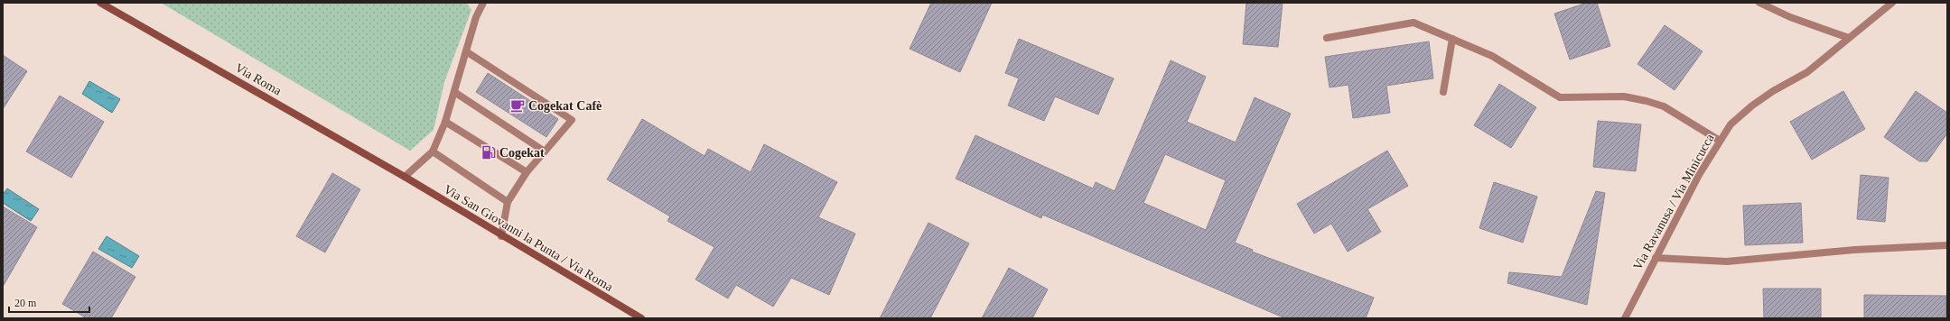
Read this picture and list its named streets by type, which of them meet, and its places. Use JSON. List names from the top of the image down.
{
  "streets": {
    "main road": ["Via Roma", "Via San Giovanni la Punta / Via Roma"],
    "street": ["Via Ravanusa / Via Minicucca"]
  },
  "crossings": [
    ["Via Roma", "Via San Giovanni la Punta / Via Roma"]
  ],
  "places": {
    "cafe": ["Cogekat Cafè"],
    "fuel station": ["Cogekat"]
  },
  "scale_bar": "20 m"
}
